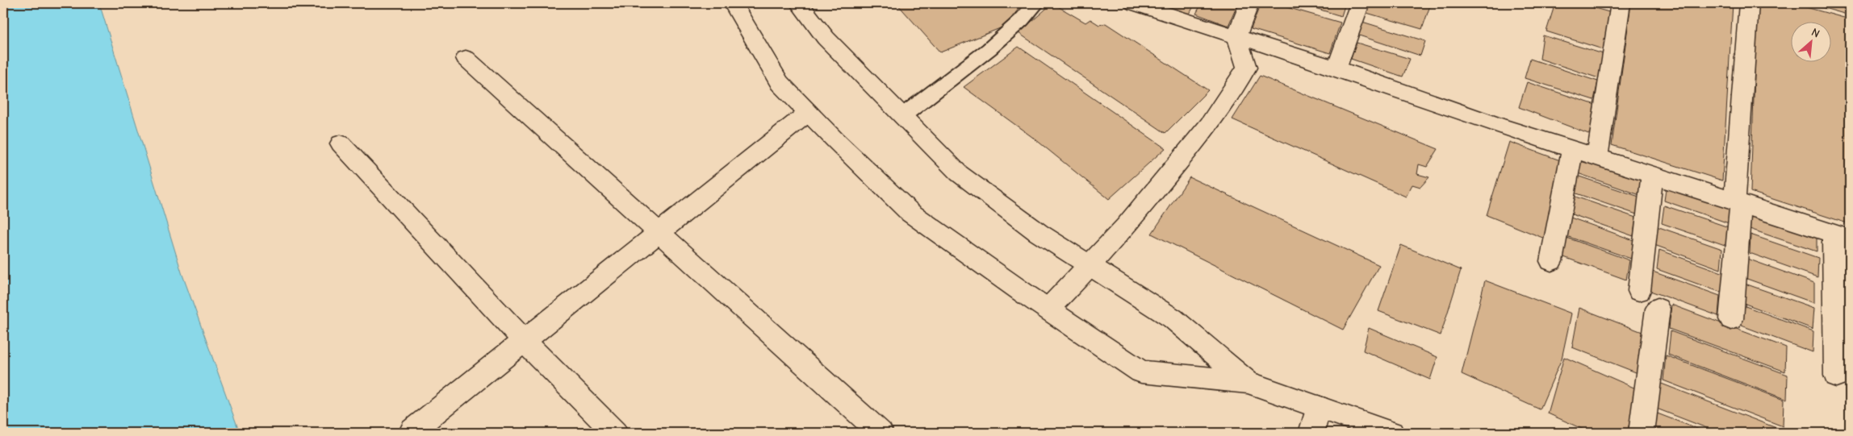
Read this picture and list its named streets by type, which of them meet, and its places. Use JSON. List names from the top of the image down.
{
  "north": "top right"
}
